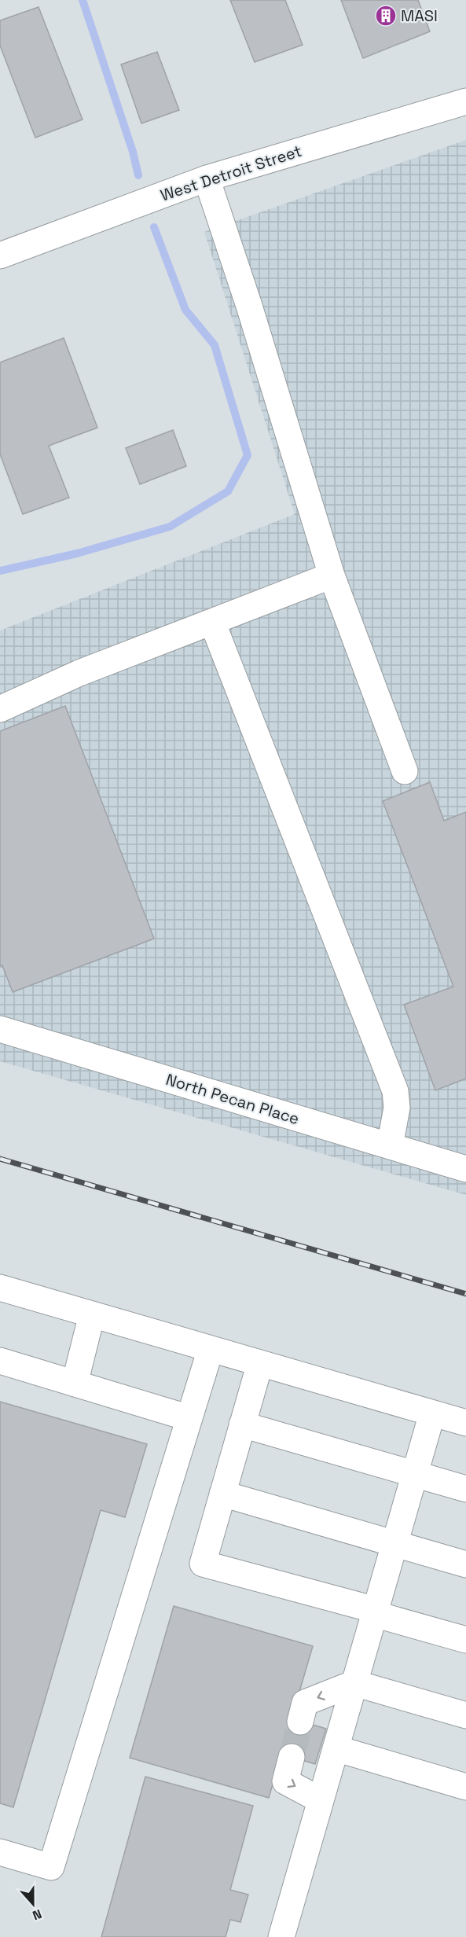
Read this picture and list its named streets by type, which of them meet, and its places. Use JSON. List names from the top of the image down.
{
  "streets": {
    "street": ["West Detroit Street", "North Pecan Place"]
  },
  "places": {
    "building": ["MASI"]
  },
  "north": "bottom"
}
